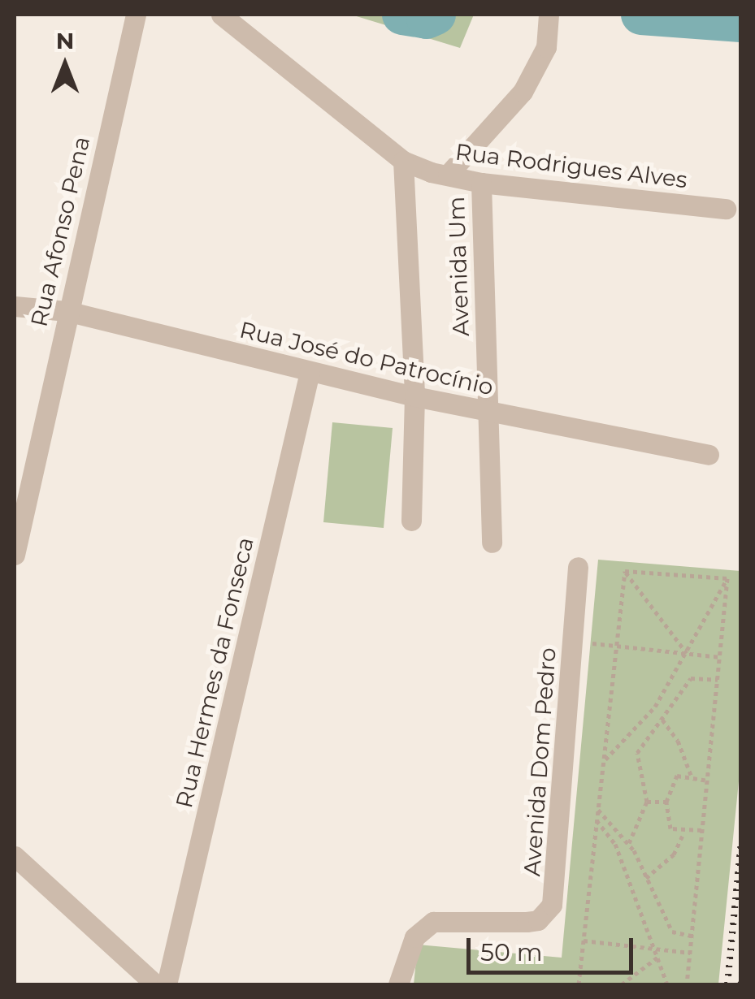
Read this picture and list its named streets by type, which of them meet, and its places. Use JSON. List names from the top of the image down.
{
  "streets": {
    "street": [
      "Rua Rodrigues Alves",
      "Rua Afonso Pena",
      "Avenida Um",
      "Rua José do Patrocínio",
      "Rua Hermes da Fonseca",
      "Avenida Dom Pedro"
    ]
  },
  "crossings": [
    ["Rua Rodrigues Alves", "Avenida Um"],
    ["Rua Afonso Pena", "Rua José do Patrocínio"],
    ["Avenida Um", "Rua José do Patrocínio"],
    ["Rua José do Patrocínio", "Rua Hermes da Fonseca"]
  ],
  "scale_bar": "50 m",
  "north": "top"
}
